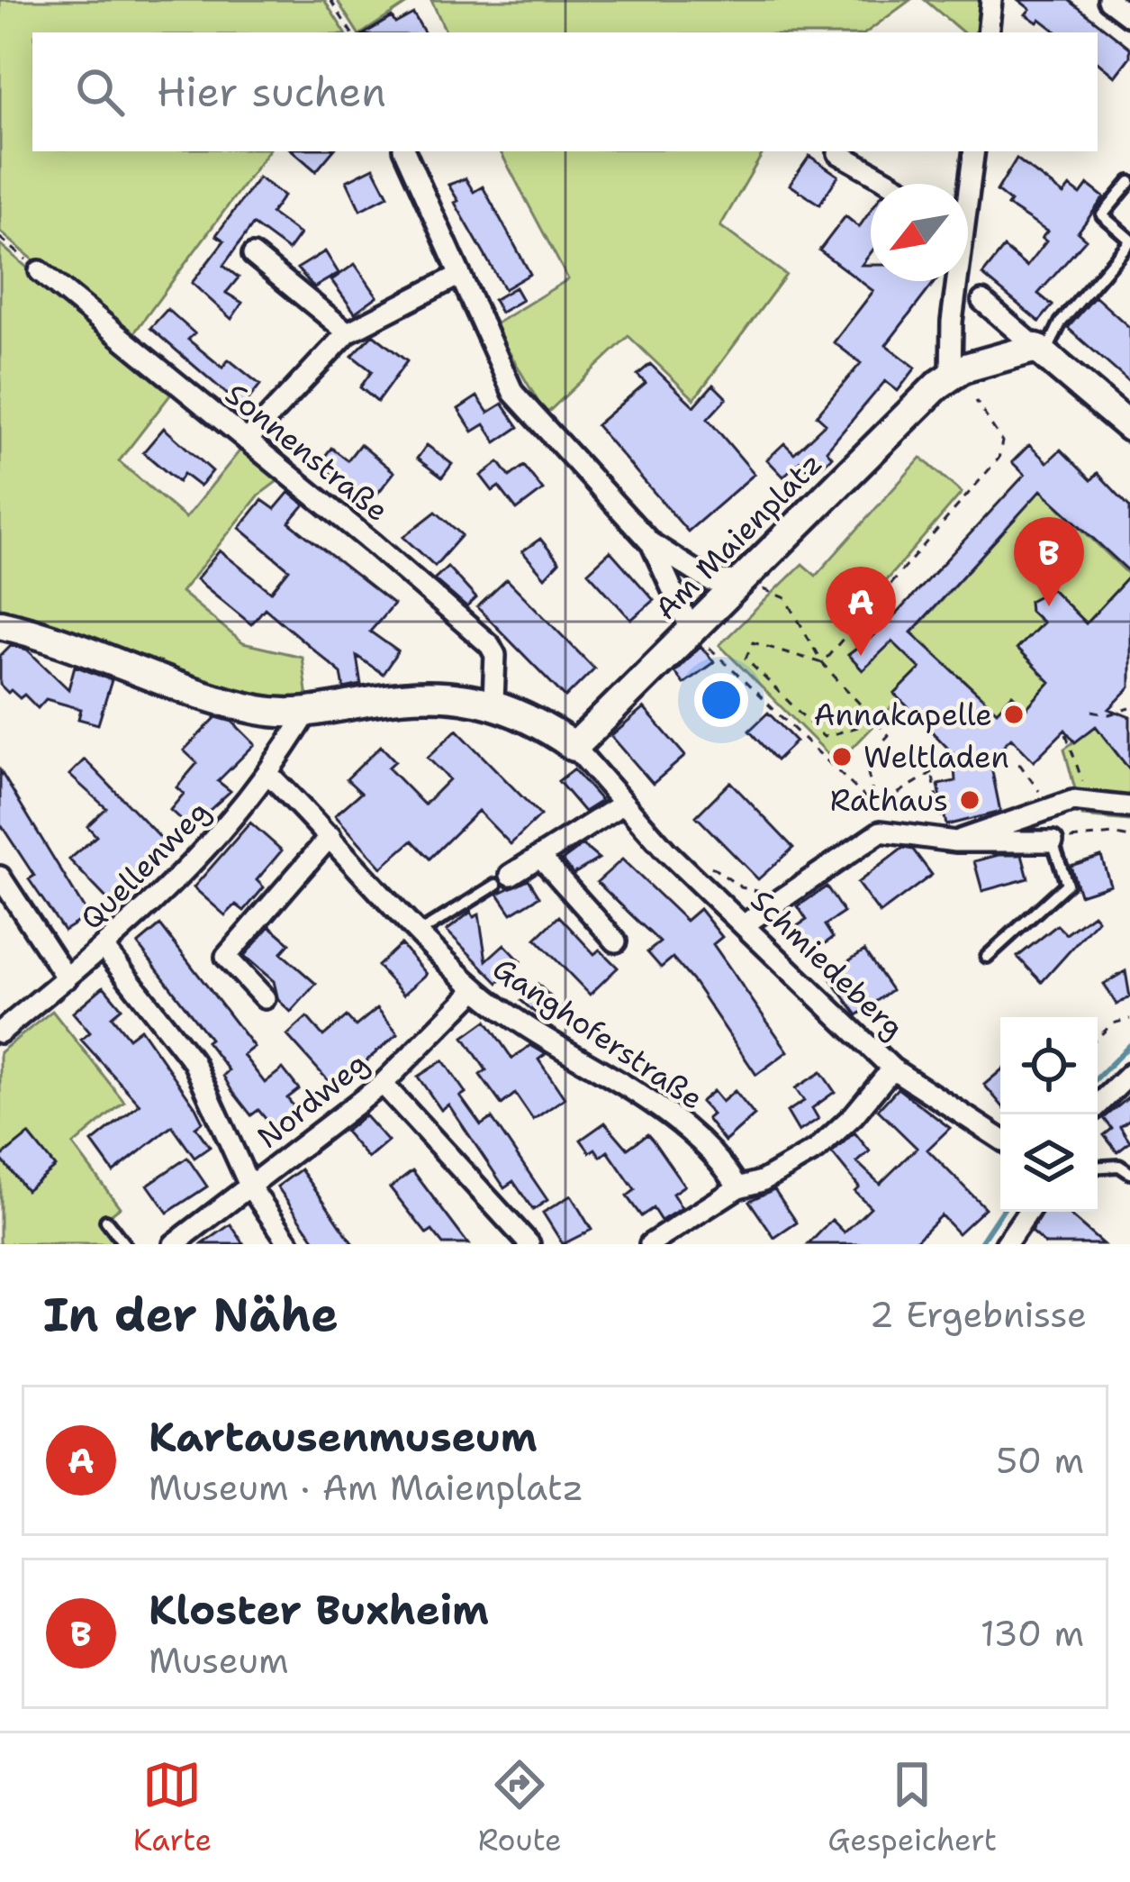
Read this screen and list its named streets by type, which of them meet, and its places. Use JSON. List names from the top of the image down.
{
  "streets": {
    "street": [
      "Sonnenstraße",
      "Am Maienplatz",
      "Quellenweg",
      "Schmiedeberg",
      "Ganghoferstraße",
      "Nordweg"
    ]
  },
  "crossings": [
    ["Am Maienplatz", "Schmiedeberg"],
    ["Quellenweg", "Ganghoferstraße"],
    ["Ganghoferstraße", "Nordweg"]
  ],
  "places": ["Annakapelle", "Weltladen", "Rathaus"],
  "north": "bottom left",
  "page": {
    "search": "Hier suchen",
    "pins": ["B", "A"],
    "heading": ["In der Nähe", "2 Ergebnisse"],
    "list": [
      {
        "mark": "A",
        "name": "Kartausenmuseum",
        "note": "Museum · Am Maienplatz",
        "value": "50 m"
      },
      {
        "mark": "B",
        "name": "Kloster Buxheim",
        "note": "Museum",
        "value": "130 m"
      }
    ],
    "nav": ["Karte", "Route", "Gespeichert"]
  }
}
